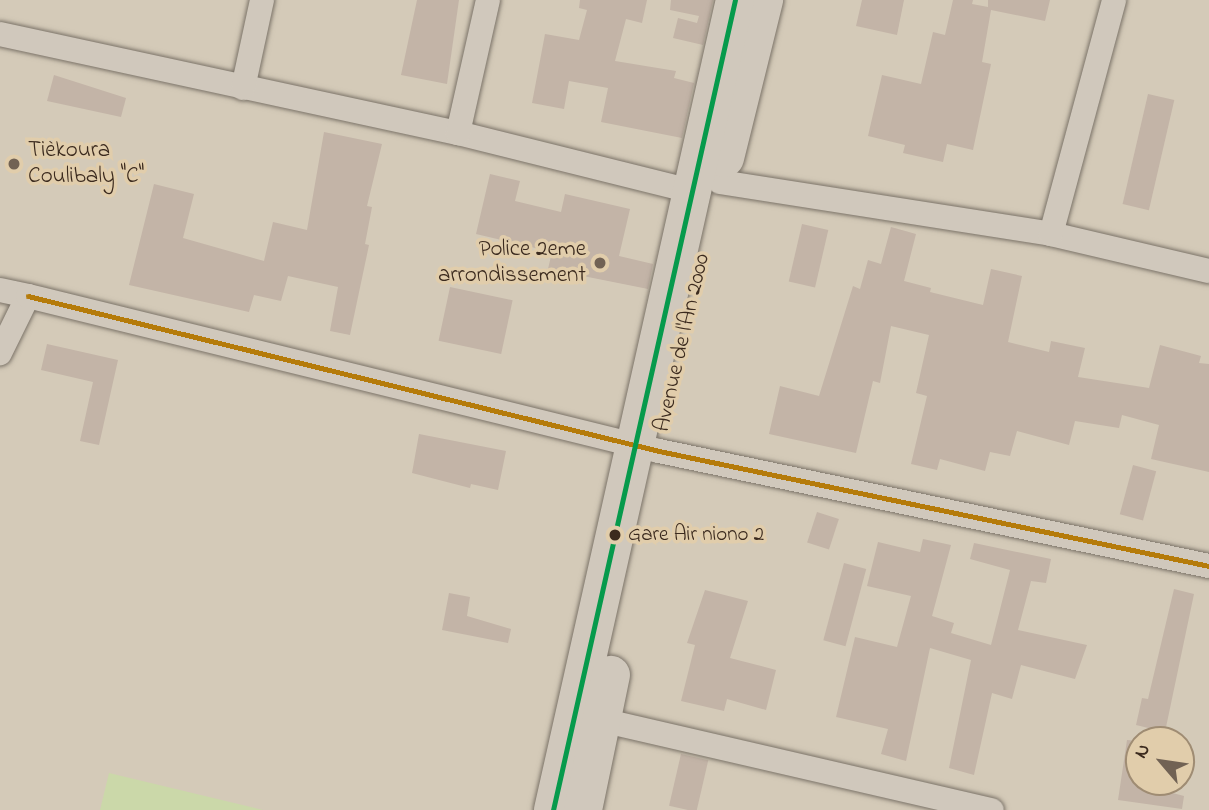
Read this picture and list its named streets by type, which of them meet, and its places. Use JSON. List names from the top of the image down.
{
  "streets": {
    "main road": ["Avenue de l'An 2000"]
  },
  "places": ["Tièkoura Coulibaly \"C\"", "Police 2eme arrondissement", "Gare Air niono 2"],
  "north": "top left"
}
